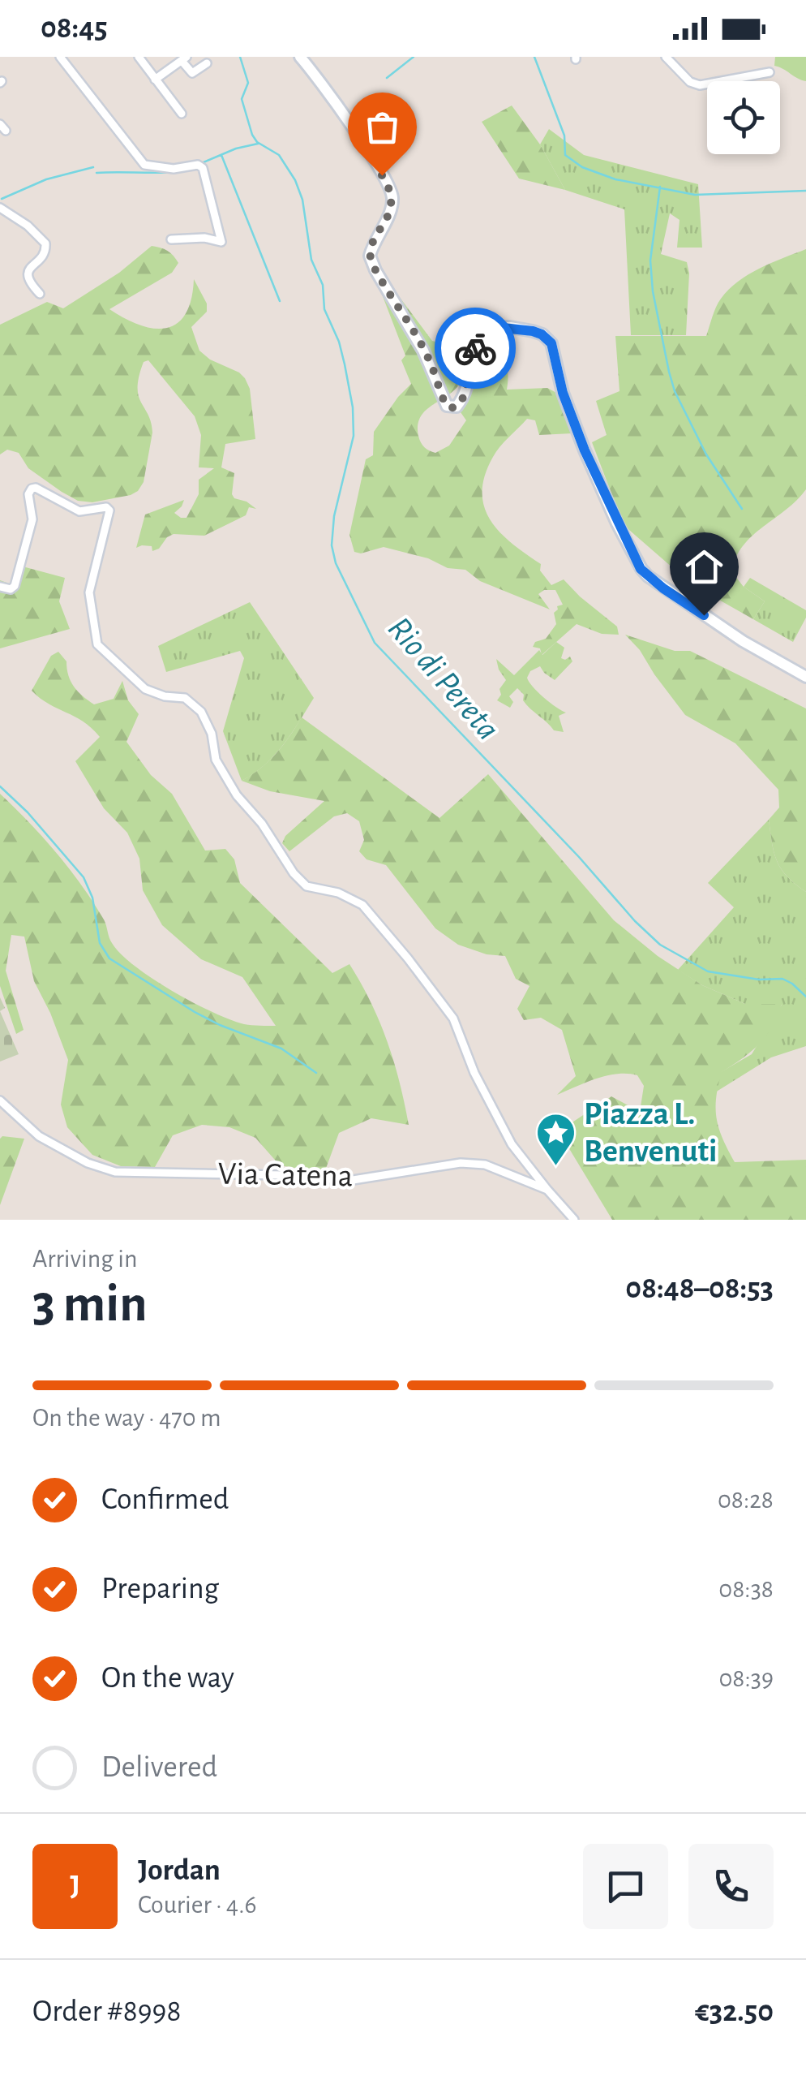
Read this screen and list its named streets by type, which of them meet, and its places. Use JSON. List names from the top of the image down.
{
  "streets": {
    "street": ["Via Catena"]
  },
  "water": ["Rio di Pereta"],
  "places": {
    "place": ["Piazza L. Benvenuti"]
  },
  "page": {
    "status": "08:45",
    "heading": ["3 min", "Arriving in", "08:48–08:53"],
    "panel": [
      "Jordan",
      "Courier · 4.6",
      "Order #8998",
      "€32.50"
    ],
    "bar": "On the way · 470 m",
    "list": [
      ["Confirmed", "08:28"],
      ["Preparing", "08:38"],
      ["On the way", "08:39"],
      "Delivered"
    ],
    "round": "J"
  }
}
